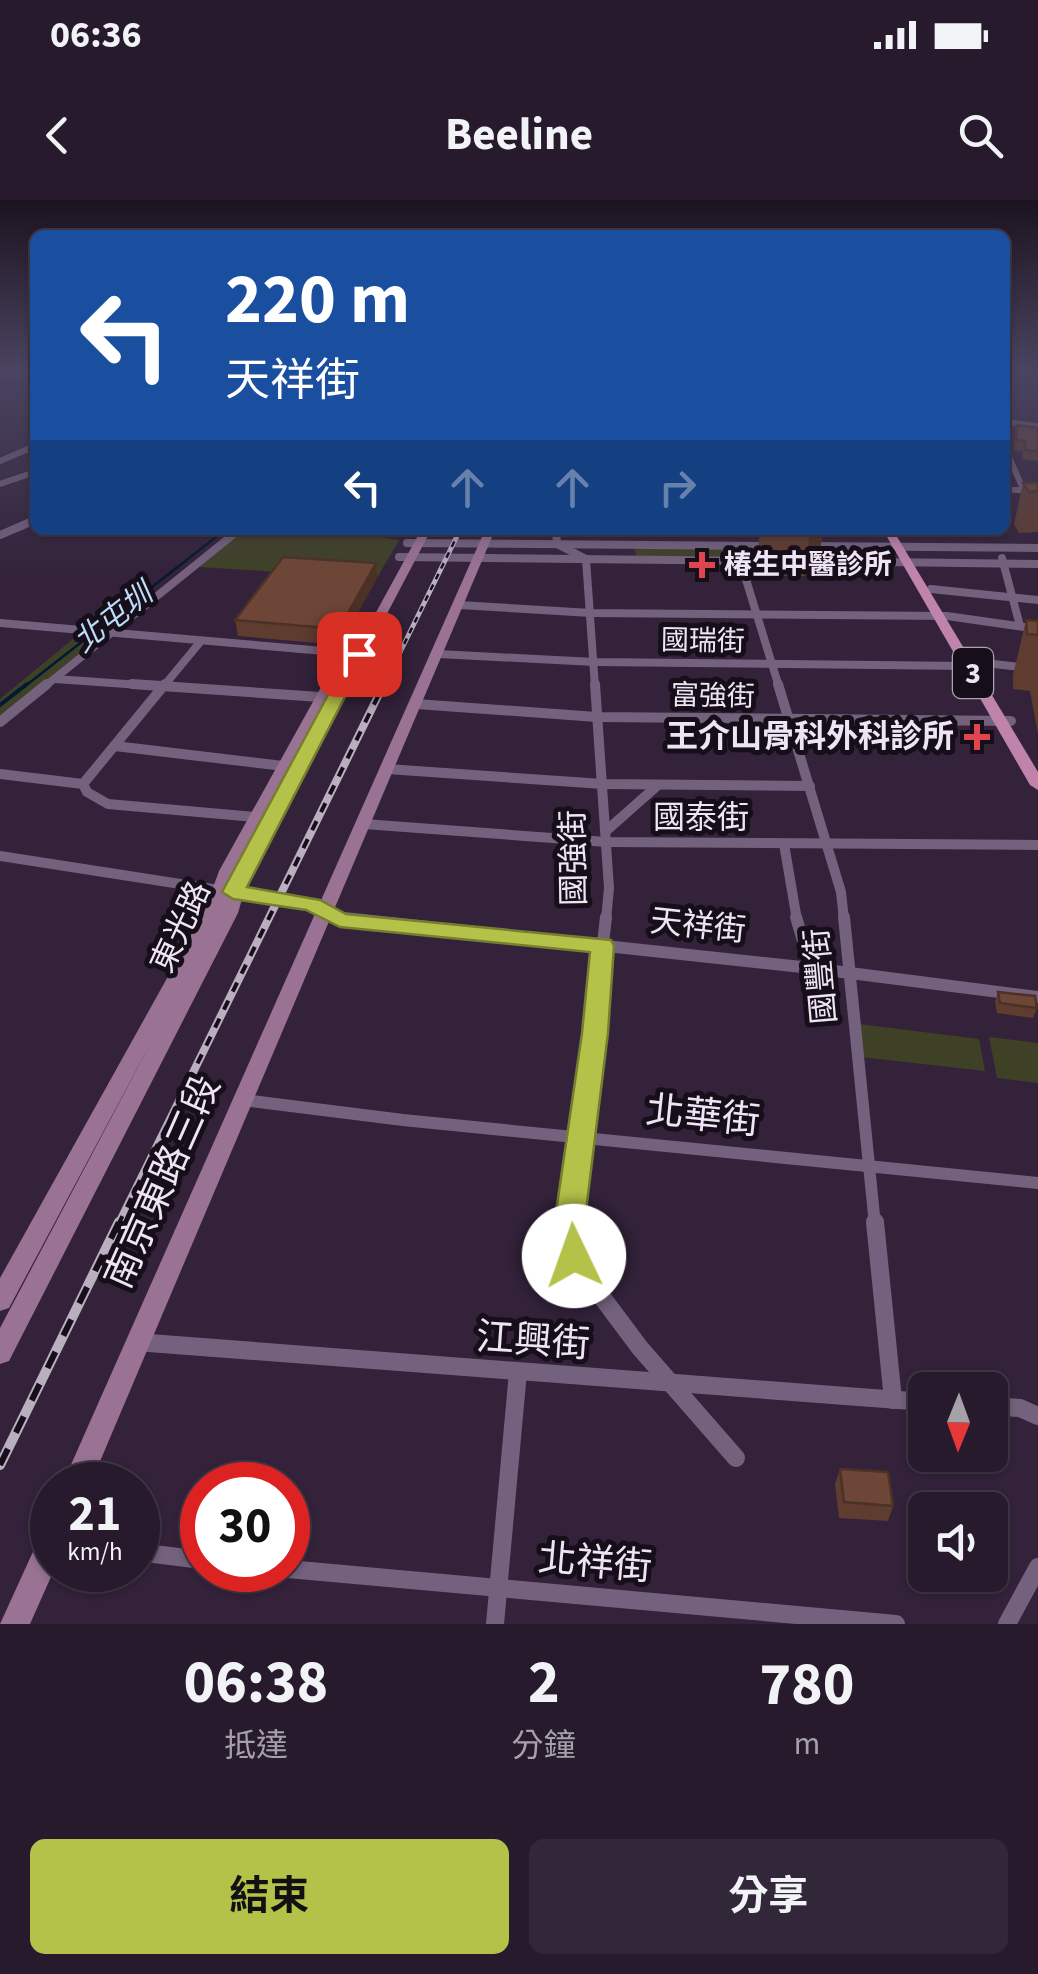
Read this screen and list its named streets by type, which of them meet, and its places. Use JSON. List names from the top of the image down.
{
  "streets": {
    "main road": ["3"],
    "street": [
      "國瑞街",
      "富強街",
      "國泰街",
      "國強街",
      "天祥街",
      "東光路",
      "國豐街",
      "北華街",
      "南京東路三段",
      "江興街",
      "北祥街"
    ]
  },
  "crossings": [
    ["國瑞街", "3"],
    ["國瑞街", "國強街"],
    ["國瑞街", "國豐街"],
    ["國瑞街", "南京東路三段"],
    ["3", "富強街"],
    ["富強街", "國強街"],
    ["富強街", "國豐街"],
    ["富強街", "南京東路三段"],
    ["國泰街", "國強街"],
    ["國泰街", "國豐街"],
    ["國泰街", "南京東路三段"],
    ["國強街", "天祥街"],
    ["國強街", "北華街"],
    ["國強街", "江興街"],
    ["天祥街", "東光路"],
    ["天祥街", "國豐街"],
    ["天祥街", "南京東路三段"],
    ["國豐街", "北華街"],
    ["國豐街", "江興街"],
    ["北華街", "南京東路三段"],
    ["南京東路三段", "江興街"]
  ],
  "water": ["北屯圳"],
  "places": {
    "health": ["椿生中醫診所", "王介山骨科外科診所"]
  },
  "north": "bottom",
  "page": {
    "status": "06:36",
    "header": "Beeline",
    "turn": ["220 m", "天祥街"],
    "speed": "21 km/h",
    "limit": "30",
    "eta": [
      "06:38",
      "抵達",
      "2",
      "分鐘",
      "780",
      "m"
    ],
    "buttons": ["結束", "分享"]
  }
}
